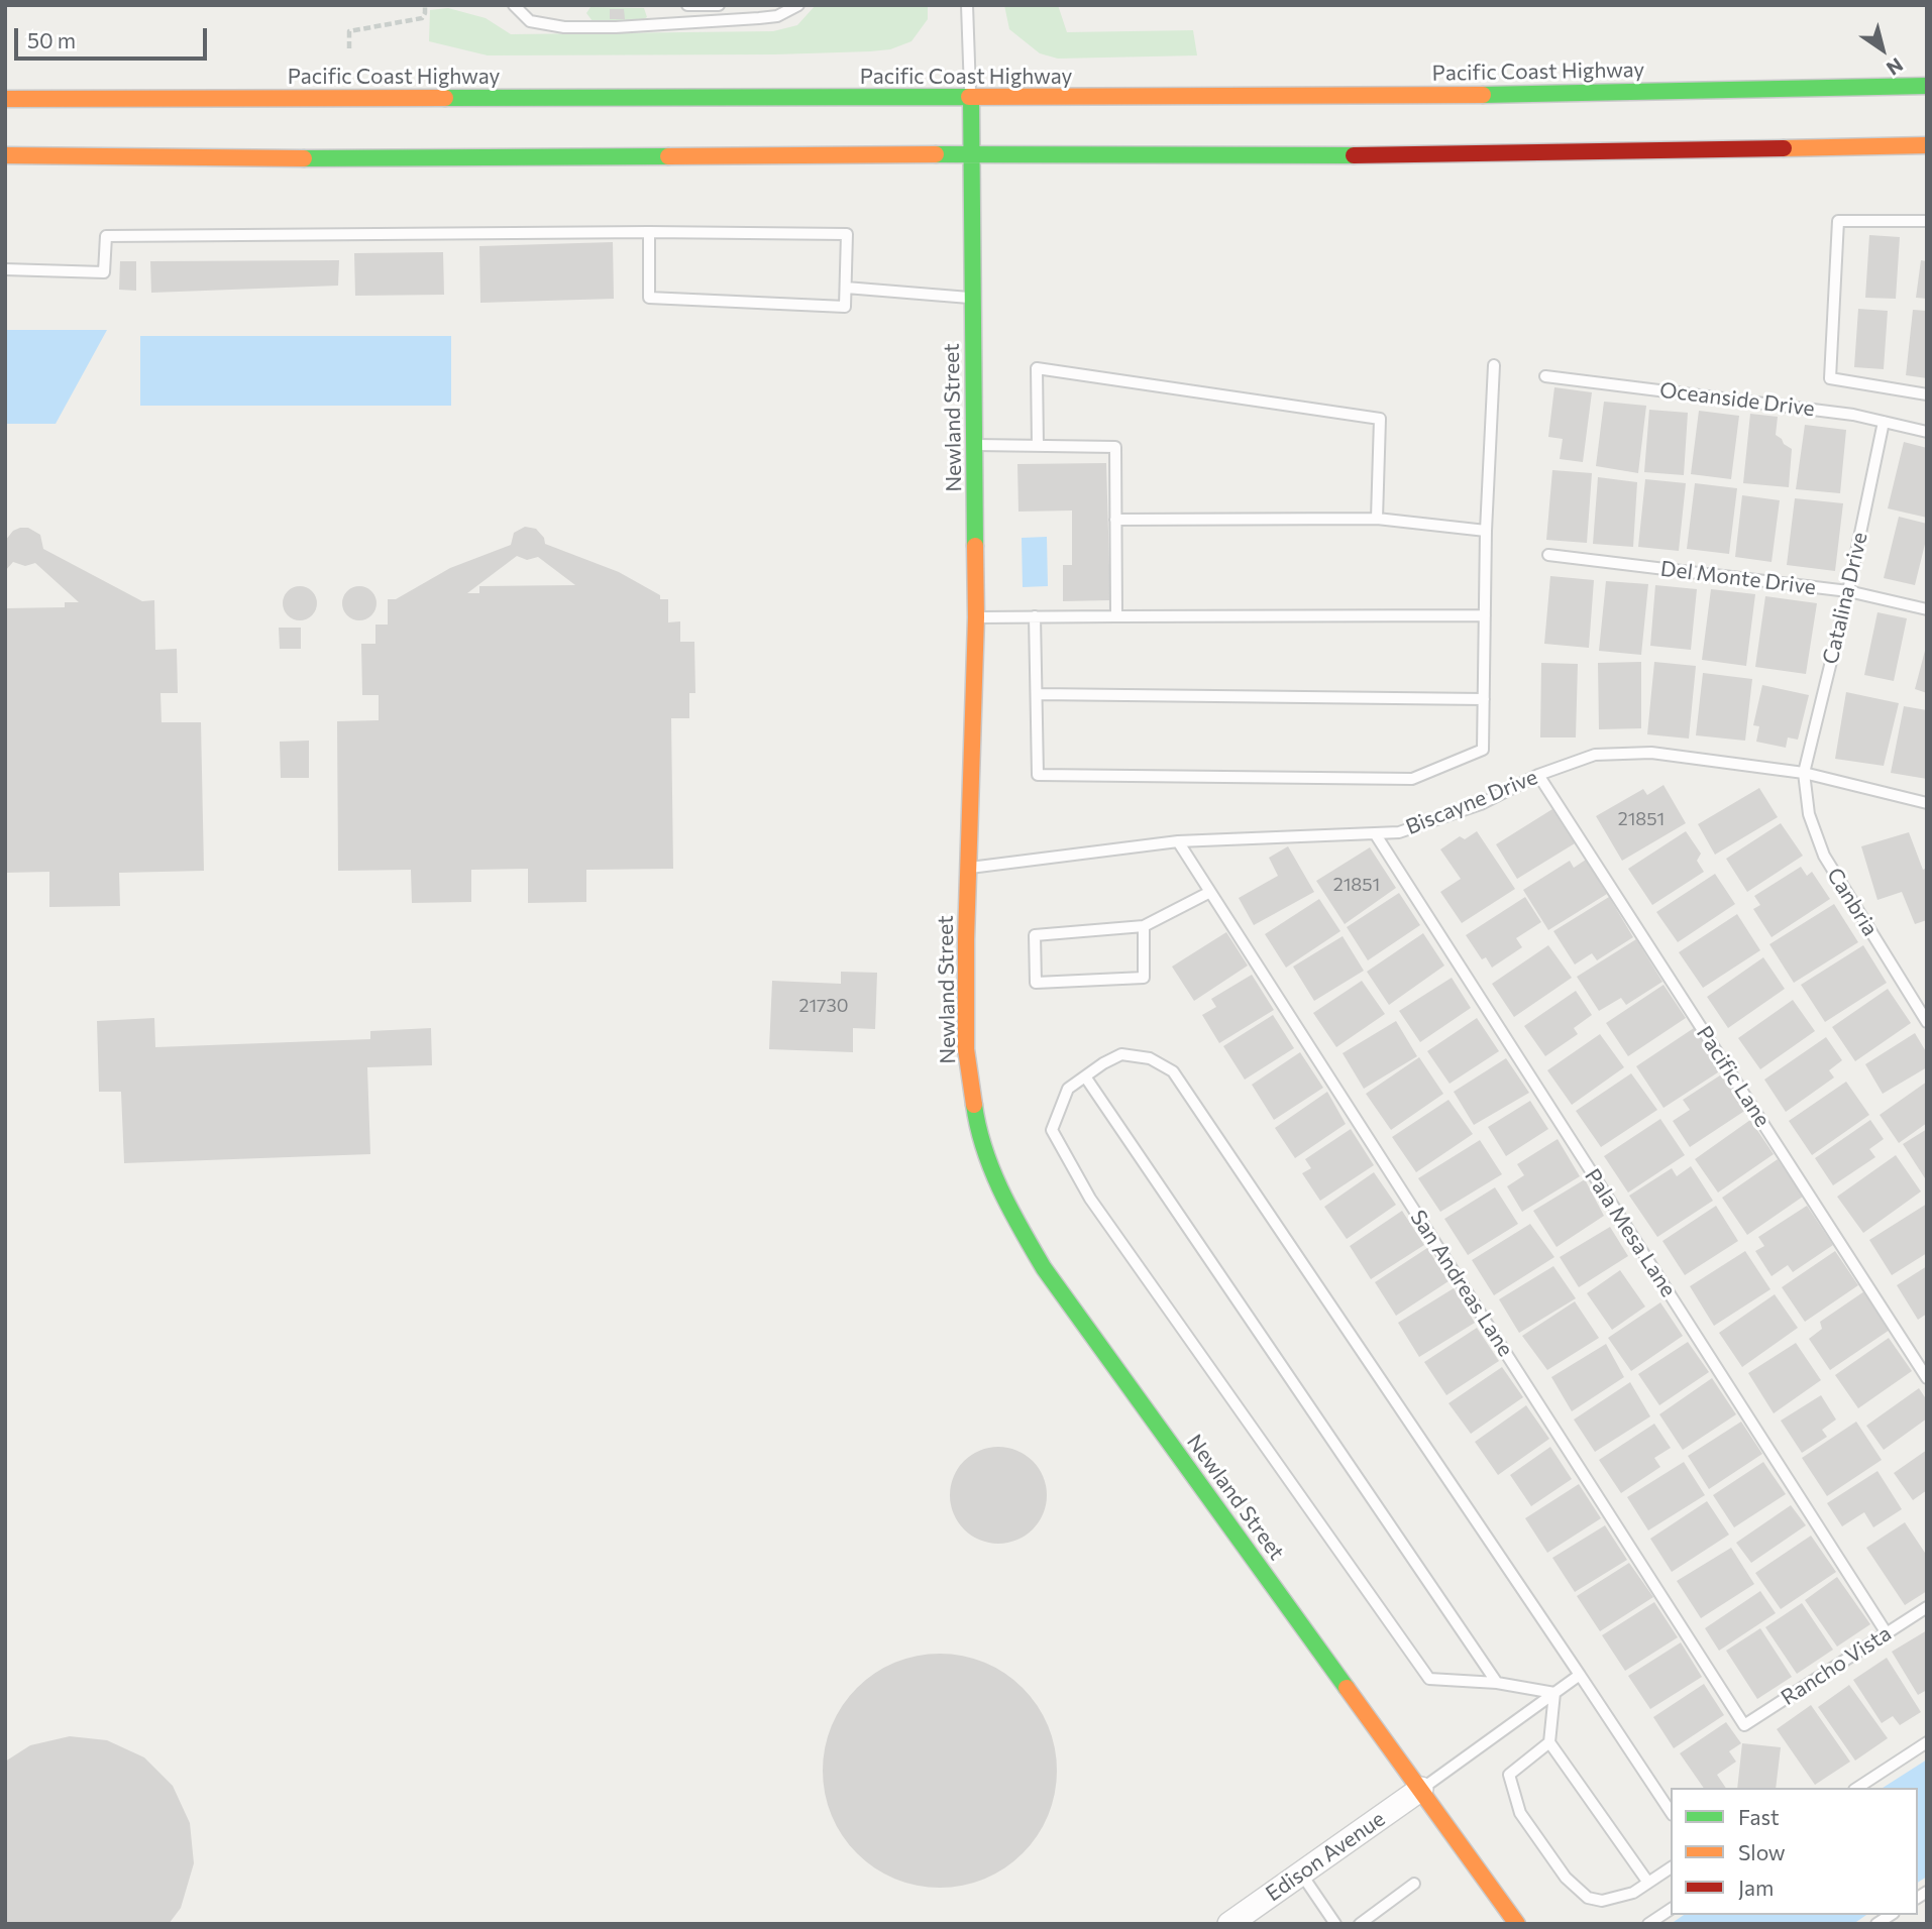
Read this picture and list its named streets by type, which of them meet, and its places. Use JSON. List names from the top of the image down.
{
  "streets": {
    "main road": ["Pacific Coast Highway", "Newland Street"],
    "street": ["Edison Avenue"],
    "lane": [
      "Oceanside Drive",
      "Del Monte Drive",
      "Catalina Drive",
      "Biscayne Drive",
      "Canbria",
      "Pacific Lane",
      "Pala Mesa Lane",
      "San Andreas Lane",
      "Rancho Vista"
    ]
  },
  "crossings": [
    ["Pacific Coast Highway", "Newland Street"],
    ["Oceanside Drive", "Catalina Drive"],
    ["Newland Street", "Biscayne Drive"],
    ["Newland Street", "Edison Avenue"],
    ["Del Monte Drive", "Catalina Drive"],
    ["Catalina Drive", "Biscayne Drive"],
    ["Catalina Drive", "Canbria"],
    ["Biscayne Drive", "Canbria"],
    ["Biscayne Drive", "Pacific Lane"],
    ["Biscayne Drive", "Pala Mesa Lane"],
    ["Biscayne Drive", "San Andreas Lane"],
    ["Pala Mesa Lane", "Rancho Vista"],
    ["San Andreas Lane", "Rancho Vista"]
  ],
  "house_numbers": ["21851", "21851", "21730"],
  "legend": ["Fast", "Slow", "Jam"],
  "scale_bar": "50 m",
  "north": "bottom right"
}
